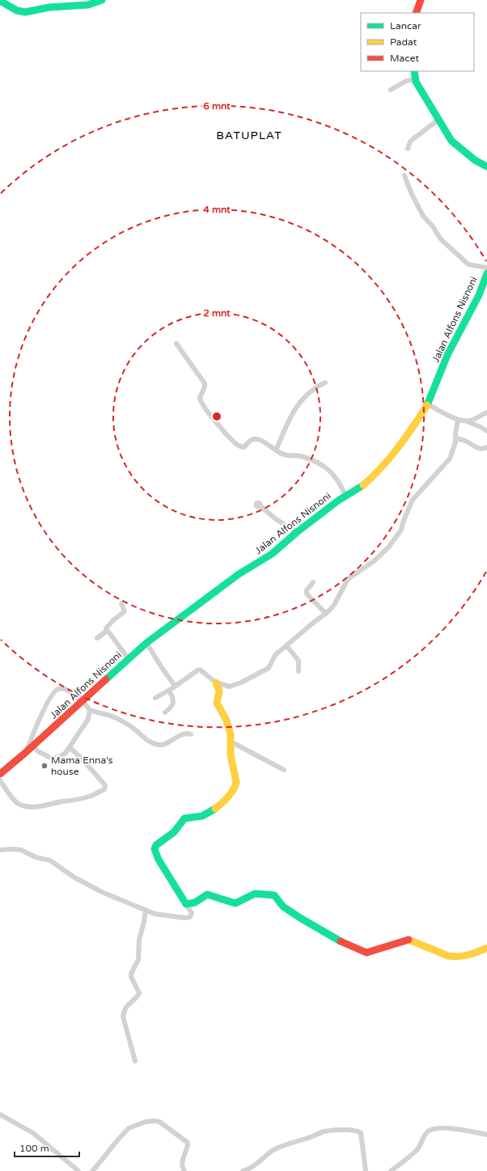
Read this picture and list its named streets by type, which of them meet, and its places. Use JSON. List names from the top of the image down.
{
  "streets": {
    "street": ["Jalan Alfons Nisnoni"]
  },
  "districts": ["BATUPLAT"],
  "places": ["Mama Enna's house"],
  "legend": ["Lancar", "Padat", "Macet"],
  "scale_bar": "100 m",
  "rings": ["6 mnt", "4 mnt", "2 mnt"]
}
